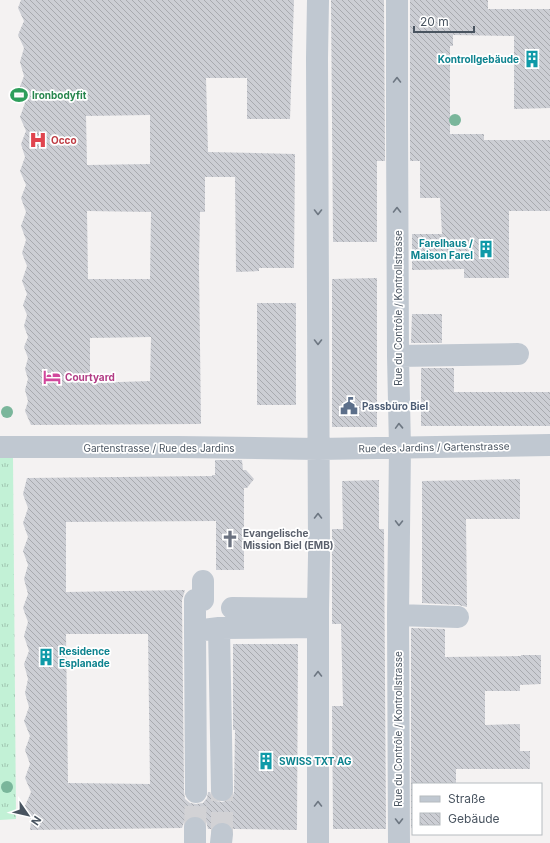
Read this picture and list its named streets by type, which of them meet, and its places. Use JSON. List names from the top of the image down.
{
  "streets": {
    "street": ["Rue du Contrôle / Kontrollstrasse", "Rue des Jardins / Gartenstrasse", "Gartenstrasse / Rue des Jardins"]
  },
  "crossings": [
    ["Rue du Contrôle / Kontrollstrasse", "Rue des Jardins / Gartenstrasse"],
    ["Rue des Jardins / Gartenstrasse", "Gartenstrasse / Rue des Jardins"]
  ],
  "places": {
    "building": [
      "Kontrollgebäude",
      "Farelhaus / Maison Farel",
      "Residence Esplanade",
      "SWISS TXT AG"
    ],
    "sports": ["Ironbodyfit"],
    "hospital": ["Occo"],
    "hotel": ["Courtyard"],
    "public building": ["Passbüro Biel"],
    "church": ["Evangelische Mission Biel (EMB)"]
  },
  "legend": ["Straße", "Gebäude"],
  "scale_bar": "20 m",
  "north": "bottom right"
}
